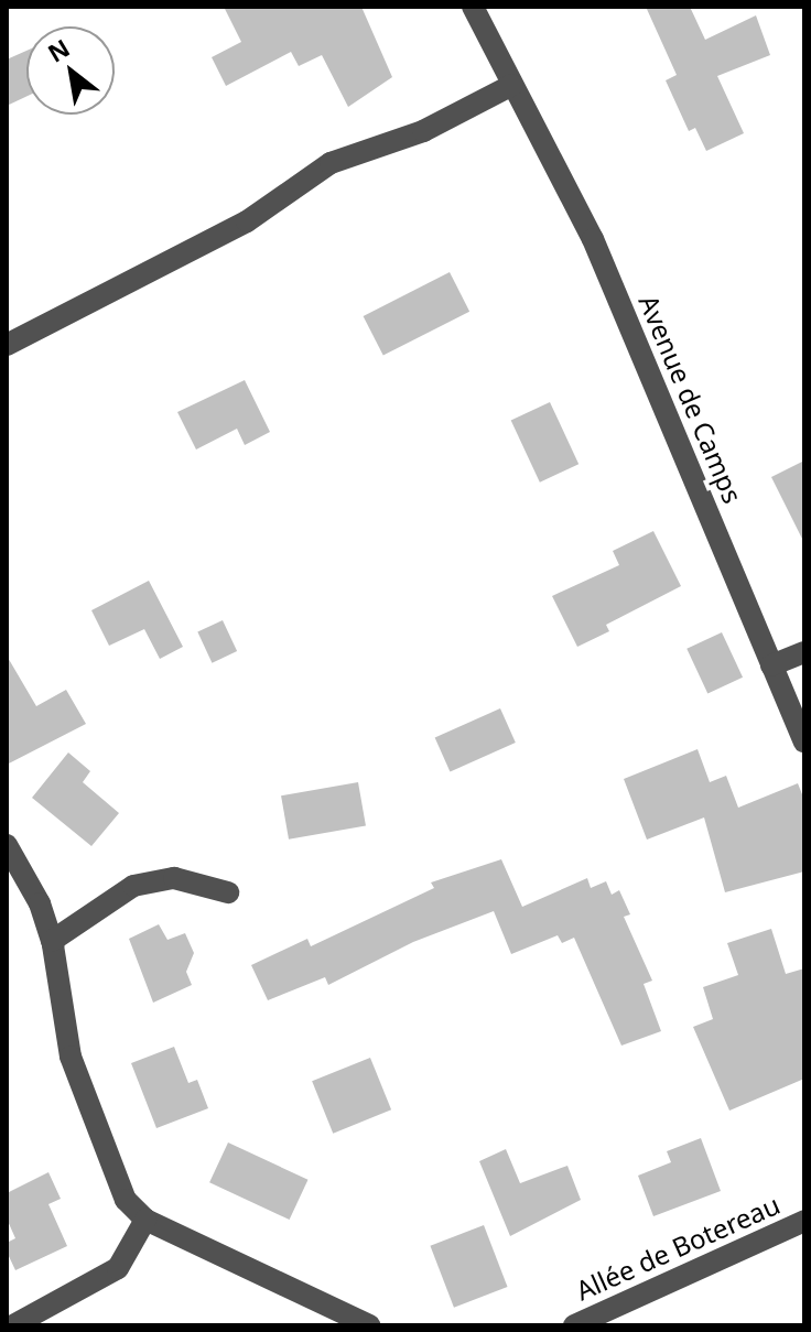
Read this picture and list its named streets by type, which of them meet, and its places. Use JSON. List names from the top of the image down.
{
  "streets": {
    "street": ["Avenue de Camps", "Allée de Botereau"]
  },
  "north": "top left"
}
